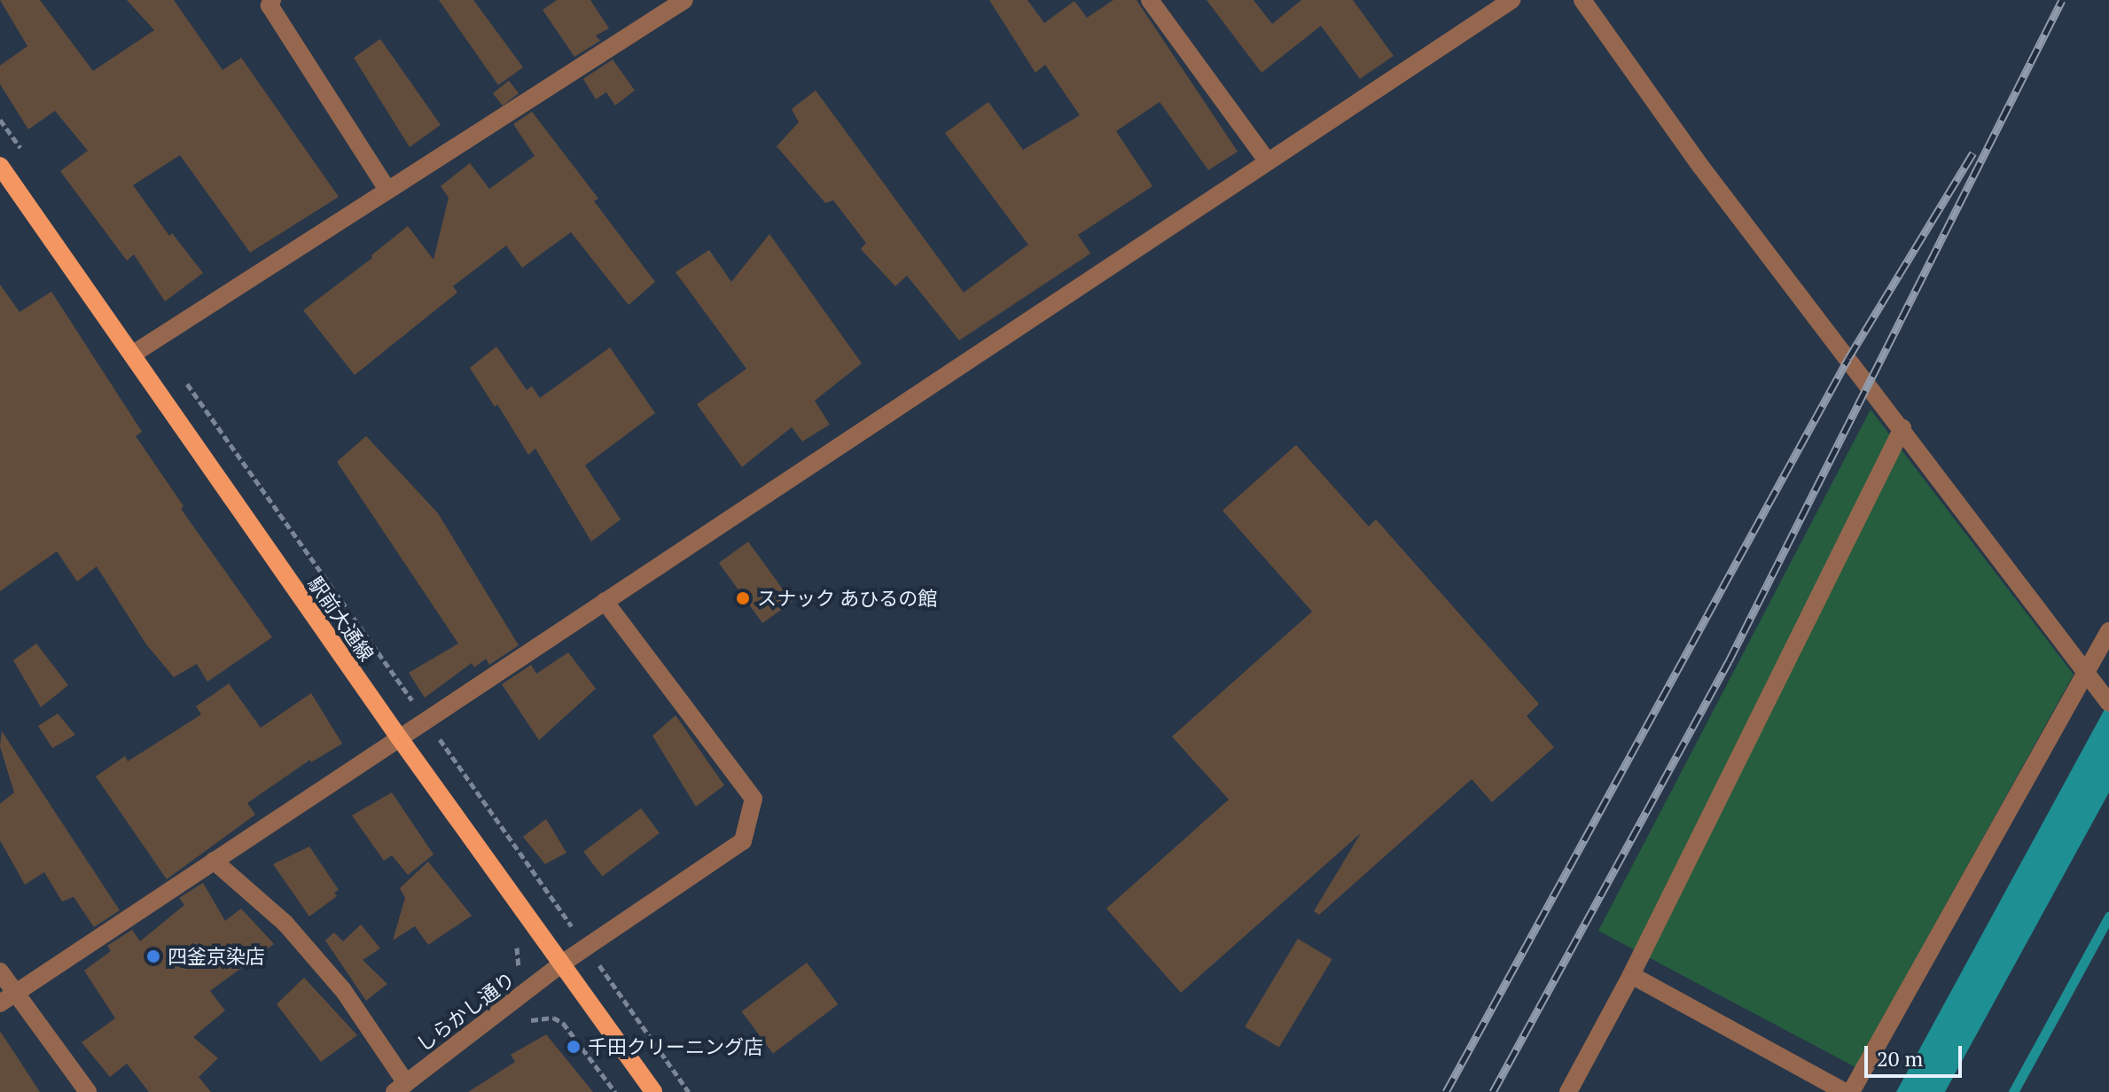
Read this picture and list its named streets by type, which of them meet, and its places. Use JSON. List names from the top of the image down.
{
  "streets": {
    "main road": ["駅前大通線"],
    "street": ["しらかし通り"]
  },
  "crossings": [
    ["駅前大通線", "しらかし通り"]
  ],
  "places": ["スナック あひるの館", "四釜京染店", "千田クリーニング店"],
  "scale_bar": "20 m"
}
